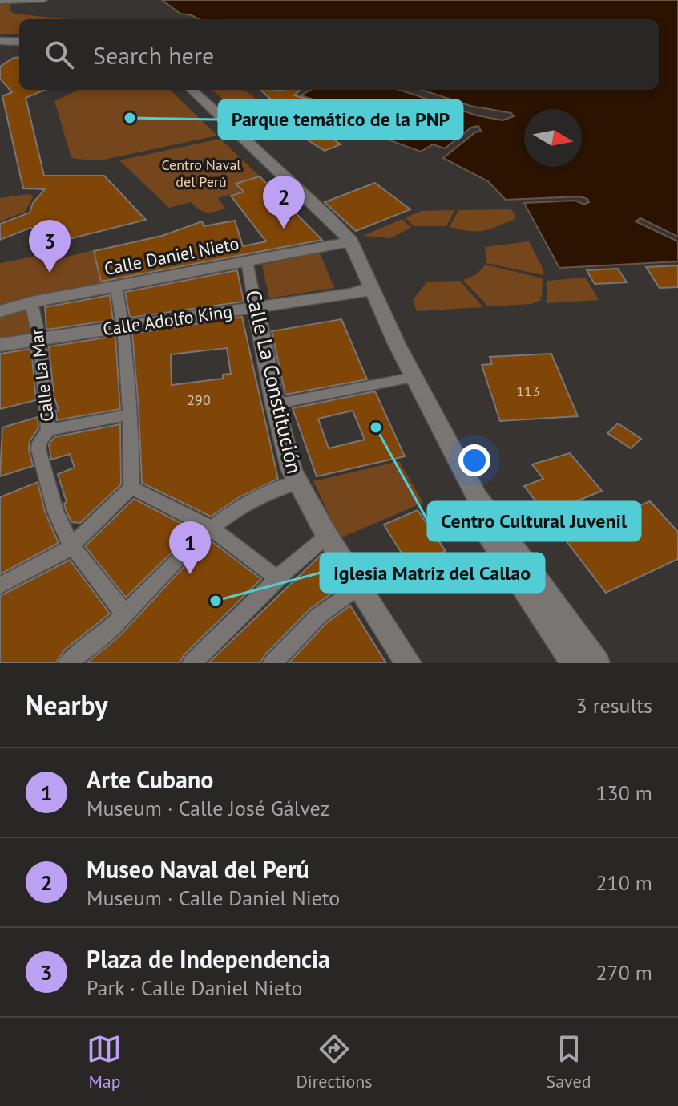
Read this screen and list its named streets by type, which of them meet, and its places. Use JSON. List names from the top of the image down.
{
  "streets": {
    "main road": ["Calle Daniel Nieto", "Calle Adolfo King", "Calle La Constitución"],
    "street": ["Calle La Mar"]
  },
  "crossings": [
    ["Calle Daniel Nieto", "Calle La Mar"],
    ["Calle Daniel Nieto", "Calle La Constitución"],
    ["Calle Adolfo King", "Calle La Mar"],
    ["Calle Adolfo King", "Calle La Constitución"]
  ],
  "parks": ["Centro Naval del Perú"],
  "places": ["Parque temático de la PNP", "Centro Cultural Juvenil", "Iglesia Matriz del Callao"],
  "house_numbers": ["113", "290"],
  "north": "right",
  "page": {
    "search": "Search here",
    "pins": ["2", "3", "1"],
    "heading": ["Nearby", "3 results"],
    "list": [
      {
        "mark": "1",
        "name": "Arte Cubano",
        "note": "Museum · Calle José Gálvez",
        "value": "130 m"
      },
      {
        "mark": "2",
        "name": "Museo Naval del Perú",
        "note": "Museum · Calle Daniel Nieto",
        "value": "210 m"
      },
      {
        "mark": "3",
        "name": "Plaza de Independencia",
        "note": "Park · Calle Daniel Nieto",
        "value": "270 m"
      }
    ],
    "nav": ["Map", "Directions", "Saved"]
  }
}
